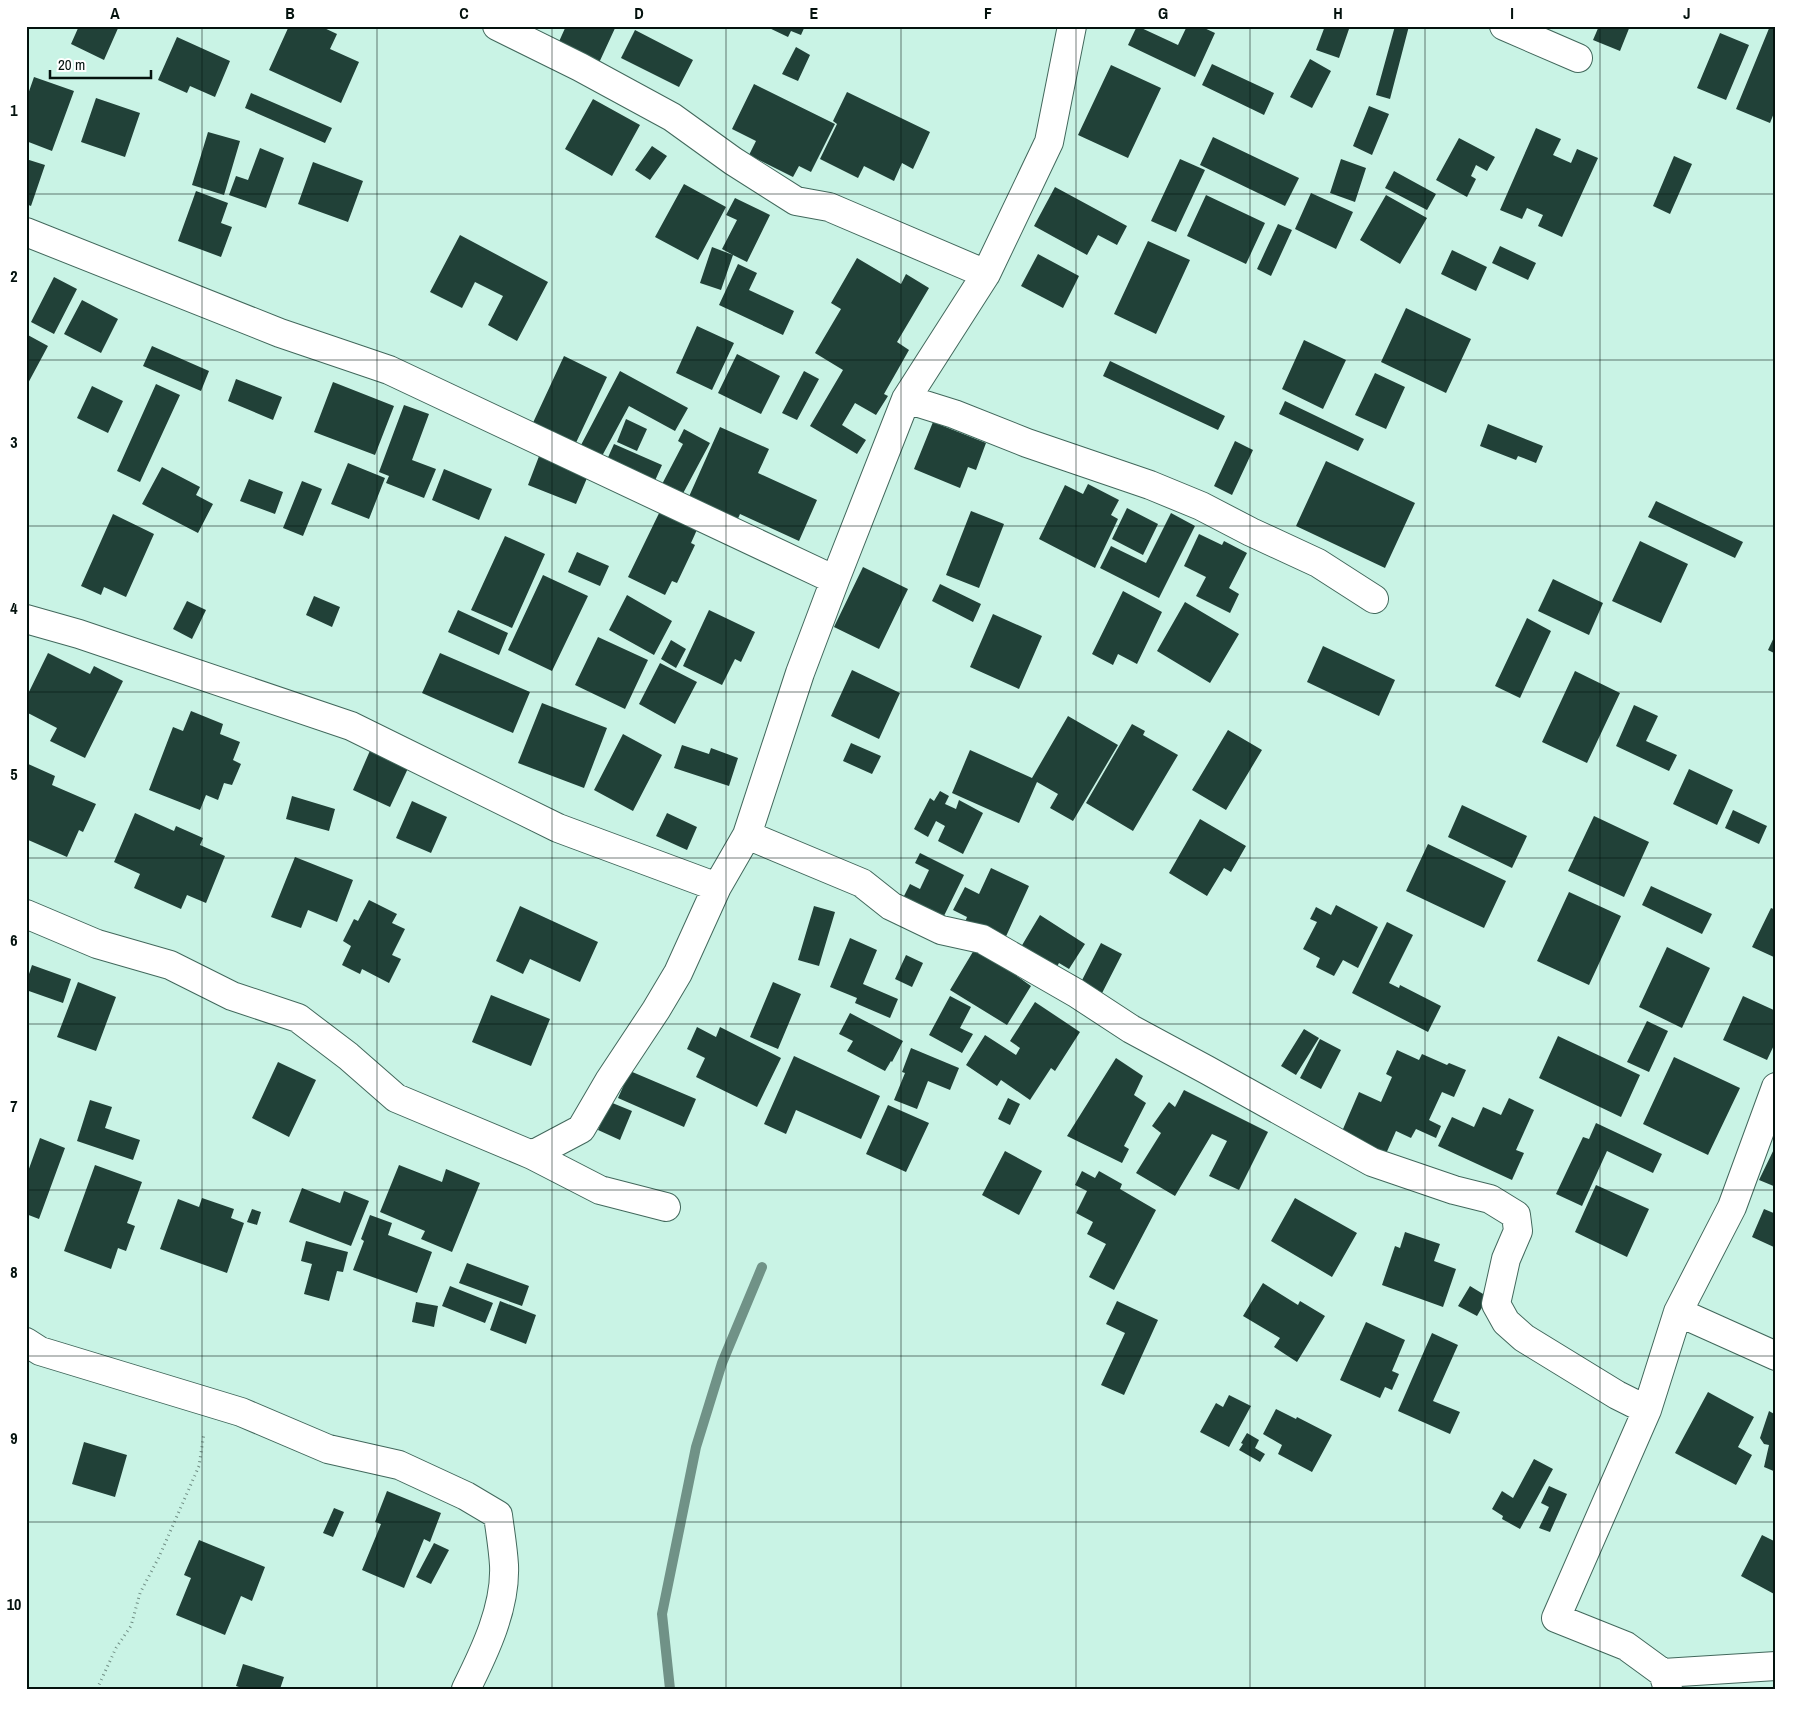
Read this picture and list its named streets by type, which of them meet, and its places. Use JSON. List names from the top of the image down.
{
  "scale_bar": "20 m",
  "grid": {
    "columns": [
      "A",
      "B",
      "C",
      "D",
      "E",
      "F",
      "G",
      "H",
      "I",
      "J"
    ],
    "rows": [
      "1",
      "2",
      "3",
      "4",
      "5",
      "6",
      "7",
      "8",
      "9",
      "10"
    ]
  }
}
